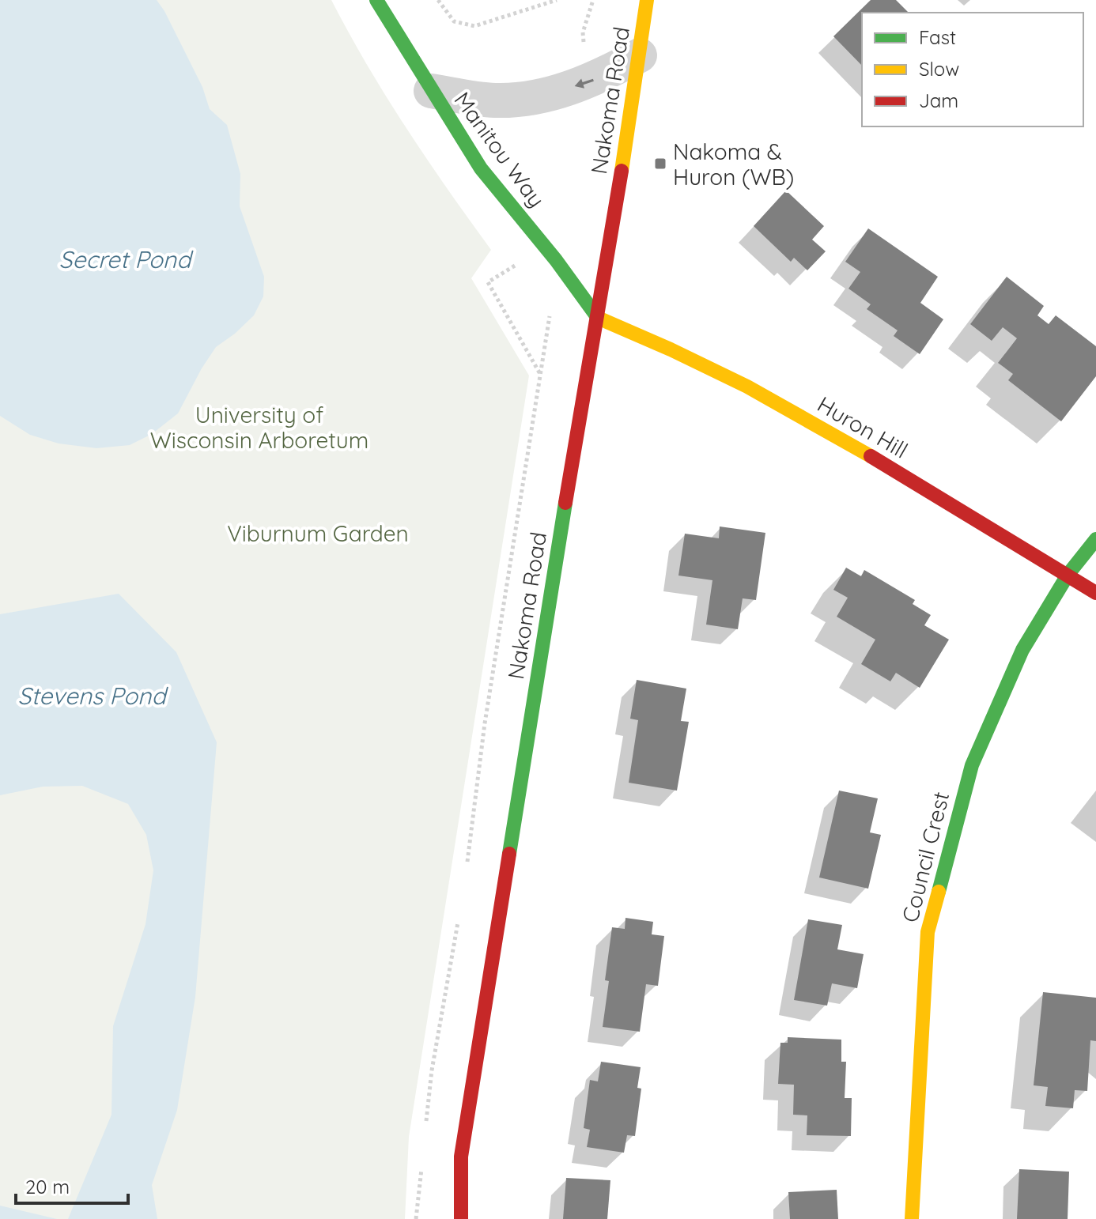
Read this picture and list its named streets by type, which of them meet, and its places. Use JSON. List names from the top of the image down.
{
  "streets": {
    "street": [
      "Nakoma Road",
      "Manitou Way",
      "Huron Hill",
      "Council Crest"
    ]
  },
  "crossings": [
    ["Nakoma Road", "Manitou Way"],
    ["Nakoma Road", "Huron Hill"],
    ["Manitou Way", "Huron Hill"],
    ["Huron Hill", "Council Crest"]
  ],
  "water": ["Secret Pond", "Stevens Pond"],
  "parks": ["University of Wisconsin Arboretum", "Viburnum Garden"],
  "places": {
    "transit": ["Nakoma & Huron (WB)"]
  },
  "legend": ["Fast", "Slow", "Jam"],
  "scale_bar": "20 m"
}
